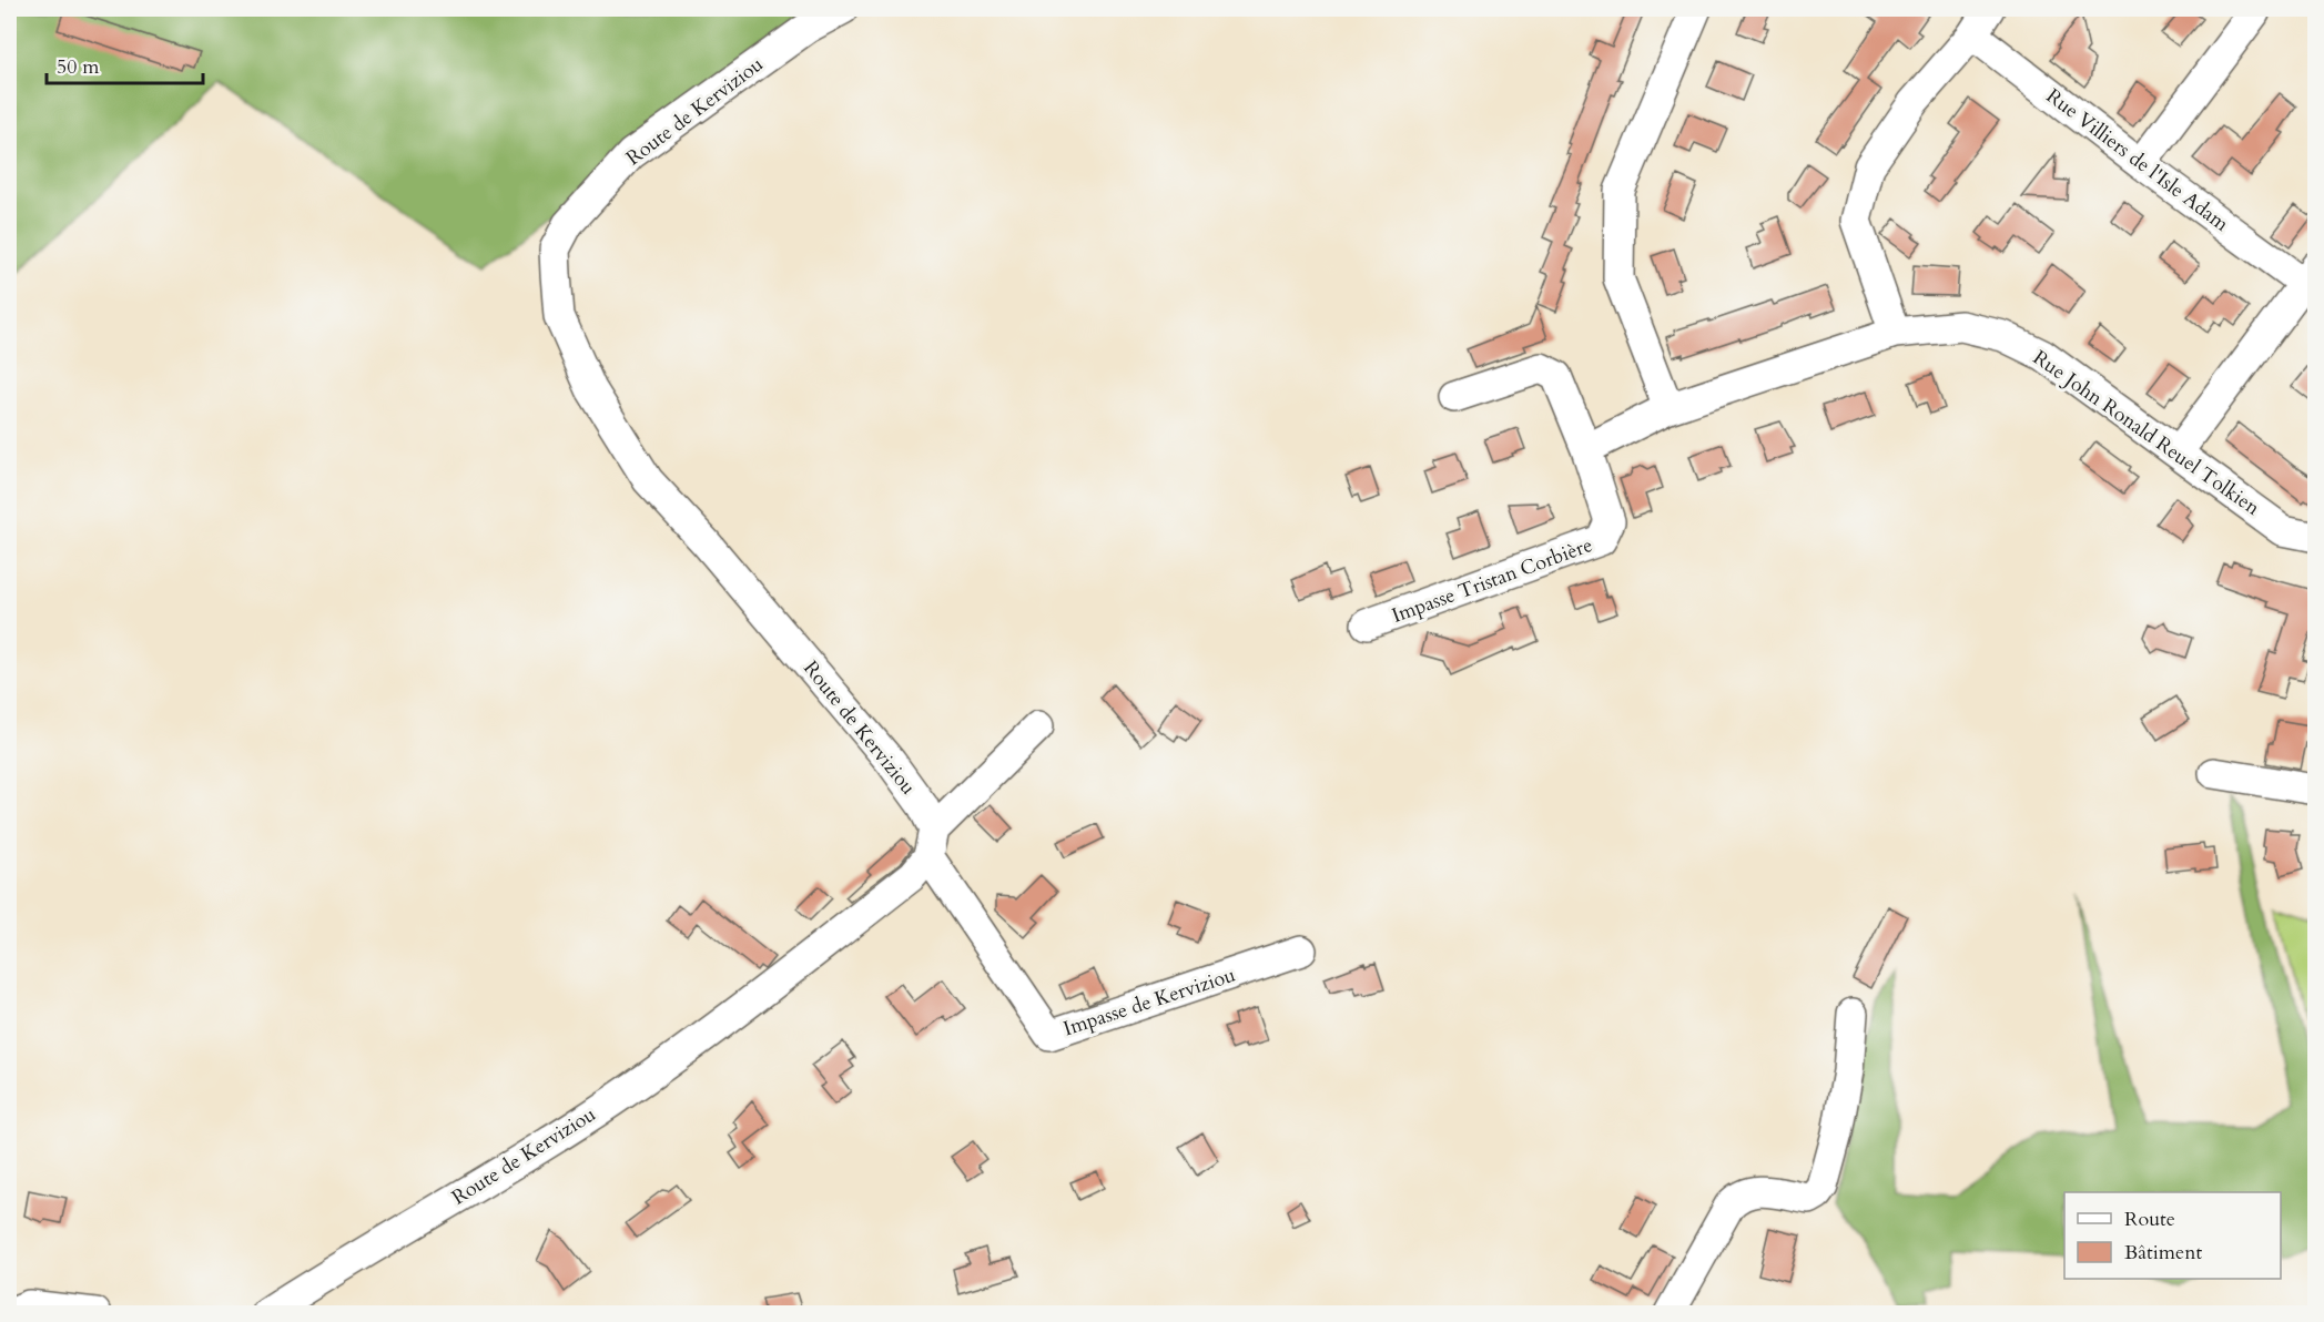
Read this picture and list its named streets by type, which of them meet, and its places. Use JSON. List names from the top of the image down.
{
  "streets": {
    "street": [
      "Route de Kerviziou",
      "Rue Villiers de l'Isle Adam",
      "Rue John Ronald Reuel Tolkien",
      "Impasse Tristan Corbière",
      "Impasse de Kerviziou"
    ]
  },
  "crossings": [
    ["Route de Kerviziou", "Impasse de Kerviziou"],
    ["Rue John Ronald Reuel Tolkien", "Impasse Tristan Corbière"]
  ],
  "legend": ["Route", "Bâtiment"],
  "scale_bar": "50 m"
}
